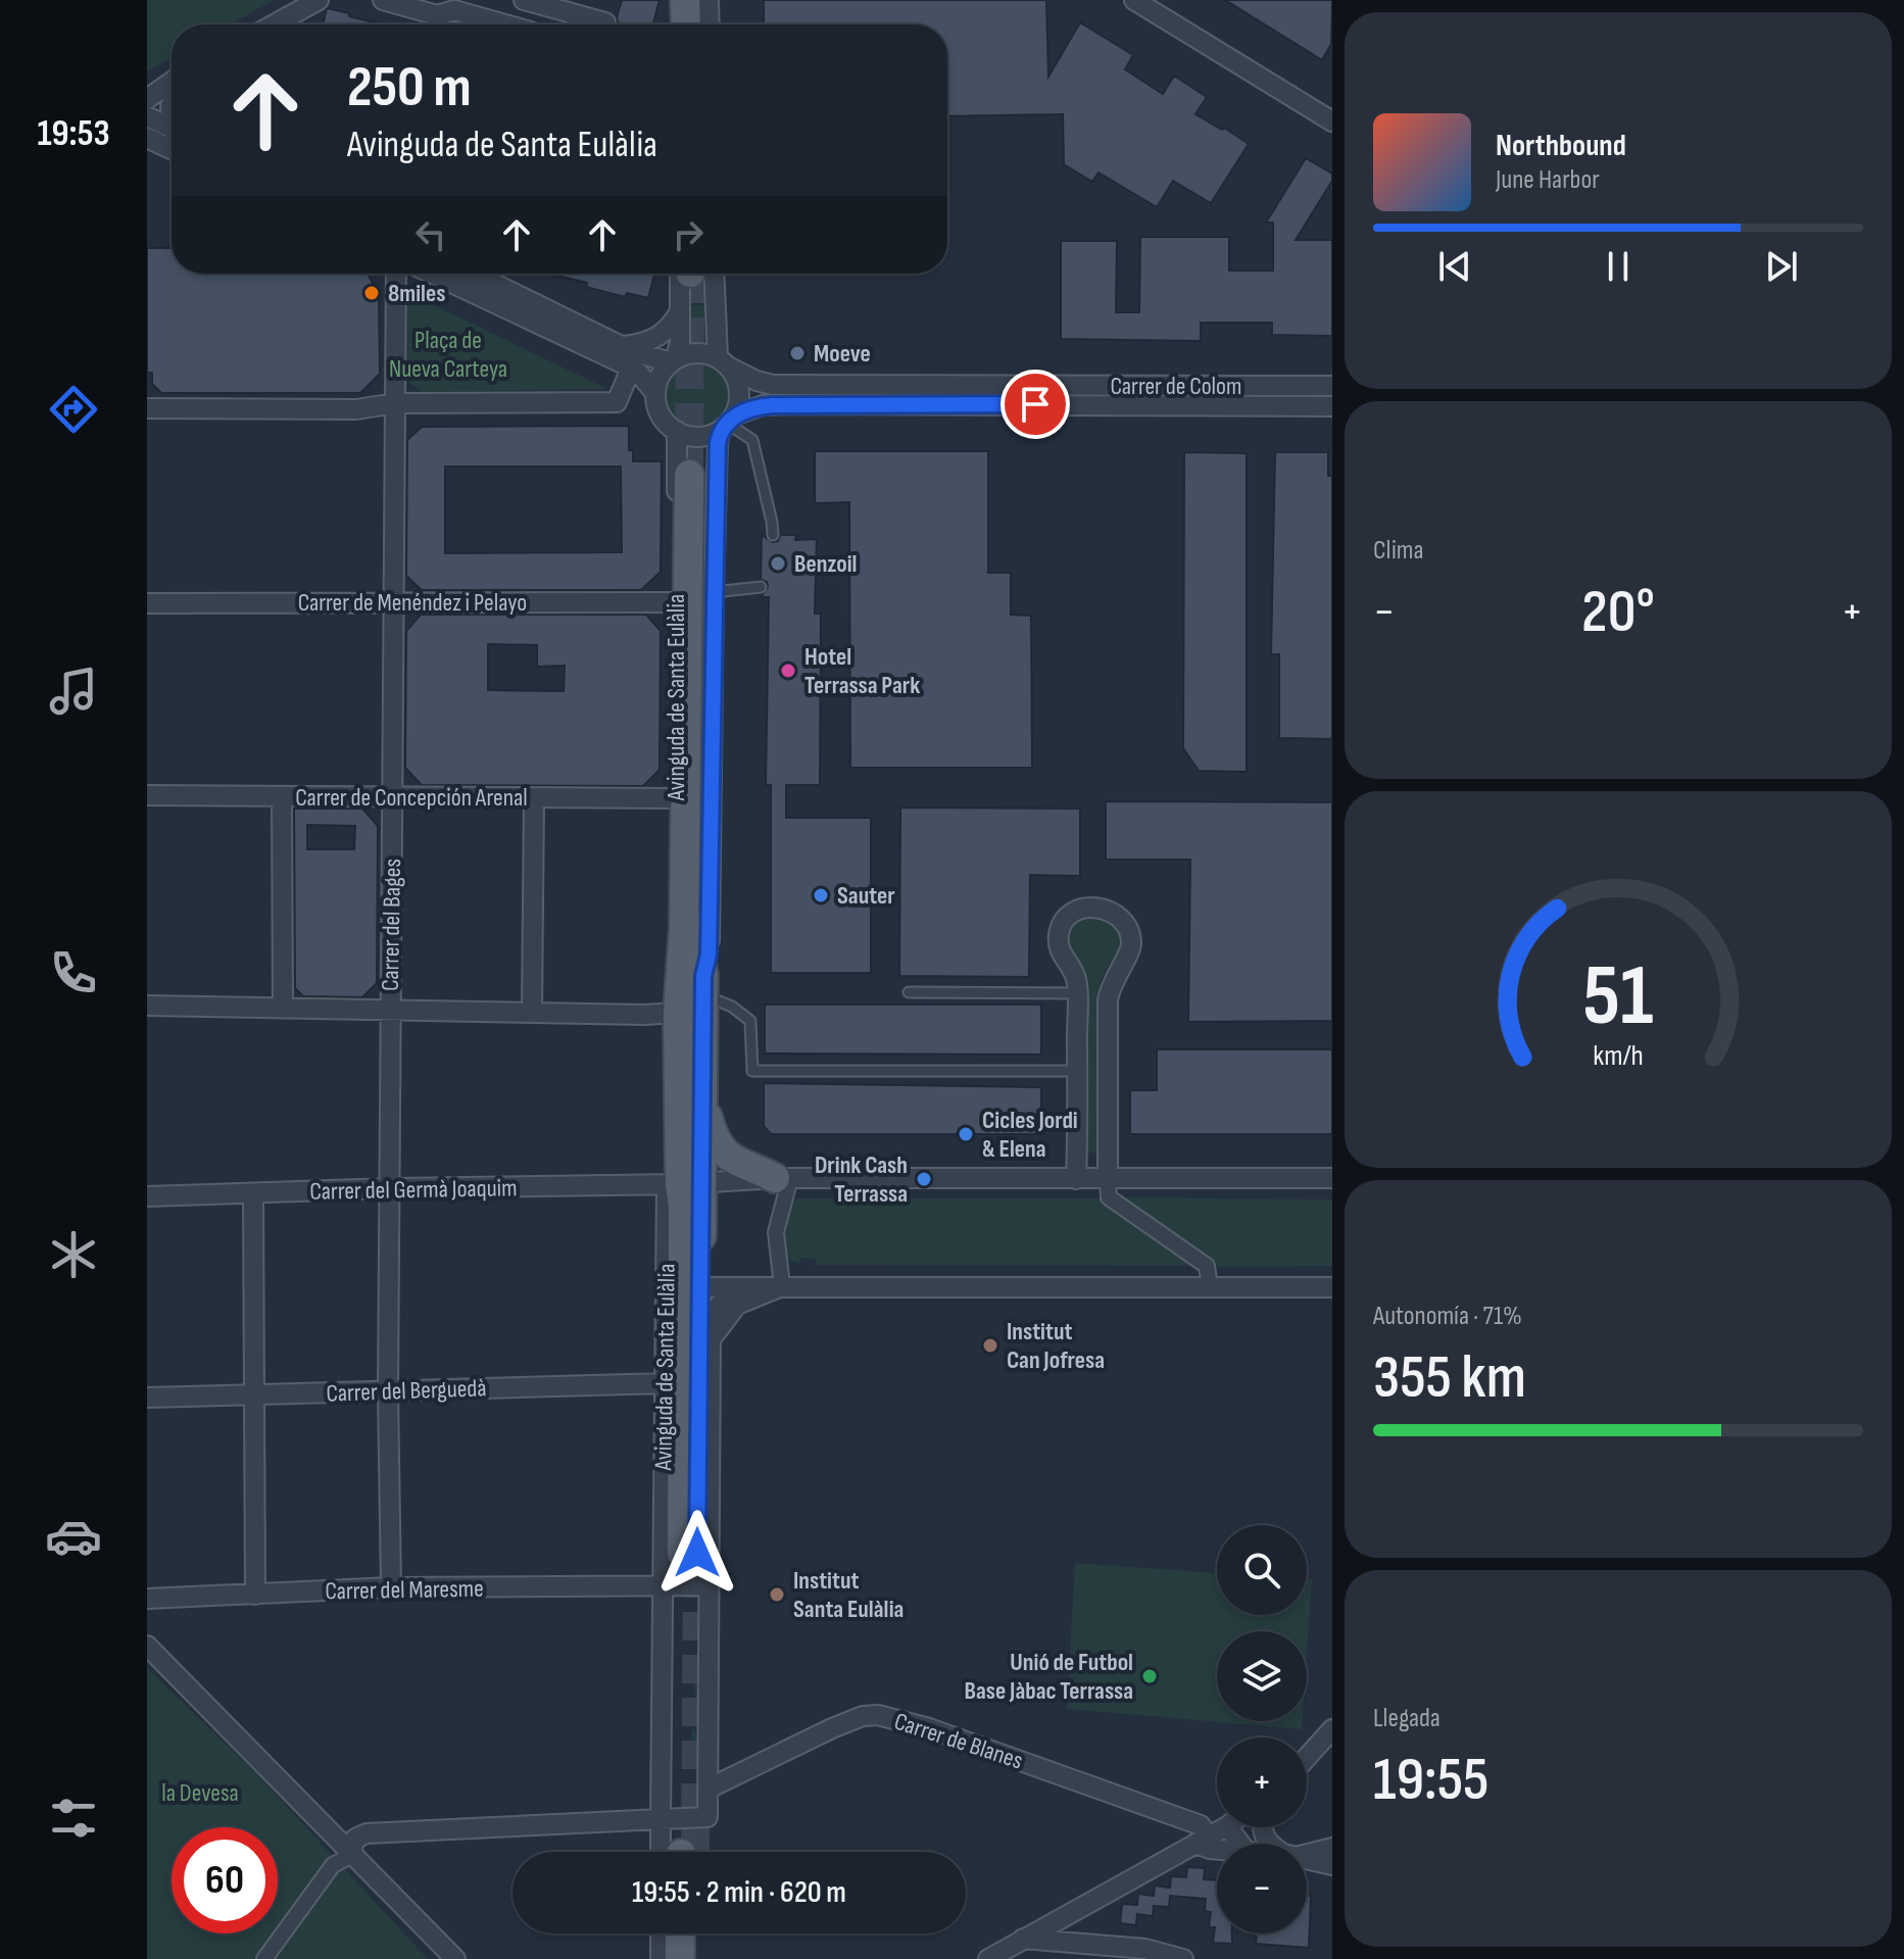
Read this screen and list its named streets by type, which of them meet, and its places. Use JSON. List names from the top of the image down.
{
  "streets": {
    "street": [
      "Carrer de Colom",
      "Carrer de Menéndez i Pelayo",
      "Avinguda de Santa Eulàlia",
      "Carrer de Concepción Arenal",
      "Carrer del Bages",
      "Carrer del Germà Joaquim",
      "Carrer del Berguedà",
      "Carrer del Maresme",
      "Carrer de Blanes"
    ]
  },
  "crossings": [
    ["Carrer de Colom", "Avinguda de Santa Eulàlia"],
    ["Carrer de Menéndez i Pelayo", "Avinguda de Santa Eulàlia"],
    ["Carrer de Menéndez i Pelayo", "Carrer del Bages"],
    ["Avinguda de Santa Eulàlia", "Carrer de Concepción Arenal"],
    ["Avinguda de Santa Eulàlia", "Carrer del Germà Joaquim"],
    ["Avinguda de Santa Eulàlia", "Carrer del Berguedà"],
    ["Avinguda de Santa Eulàlia", "Carrer del Maresme"],
    ["Avinguda de Santa Eulàlia", "Carrer de Blanes"],
    ["Carrer de Concepción Arenal", "Carrer del Bages"],
    ["Carrer del Bages", "Carrer del Germà Joaquim"],
    ["Carrer del Bages", "Carrer del Berguedà"],
    ["Carrer del Bages", "Carrer del Maresme"]
  ],
  "parks": ["Plaça de Nueva Carteya", "la Devesa"],
  "places": [
    "8miles",
    "Moeve",
    "Benzoil",
    "Hotel Terrassa Park",
    "Sauter",
    "Cicles Jordi & Elena",
    "Drink Cash Terrassa",
    "Institut Can Jofresa",
    "Institut Santa Eulàlia",
    "Unió de Futbol Base Jàbac Terrassa"
  ],
  "page": {
    "tabs": "19:53",
    "turn": ["250 m", "Avinguda de Santa Eulàlia"],
    "song": ["Northbound", "June Harbor"],
    "tile": [
      "Clima",
      ["Autonomía · 71%", "355 km"],
      ["Llegada", "19:55"]
    ],
    "heat": ["−", "20°", "+"],
    "map_buttons": ["+", "−"],
    "limit": "60",
    "trip": "19:55 · 2 min · 620 m",
    "gauge": ["51", "km/h"]
  }
}
